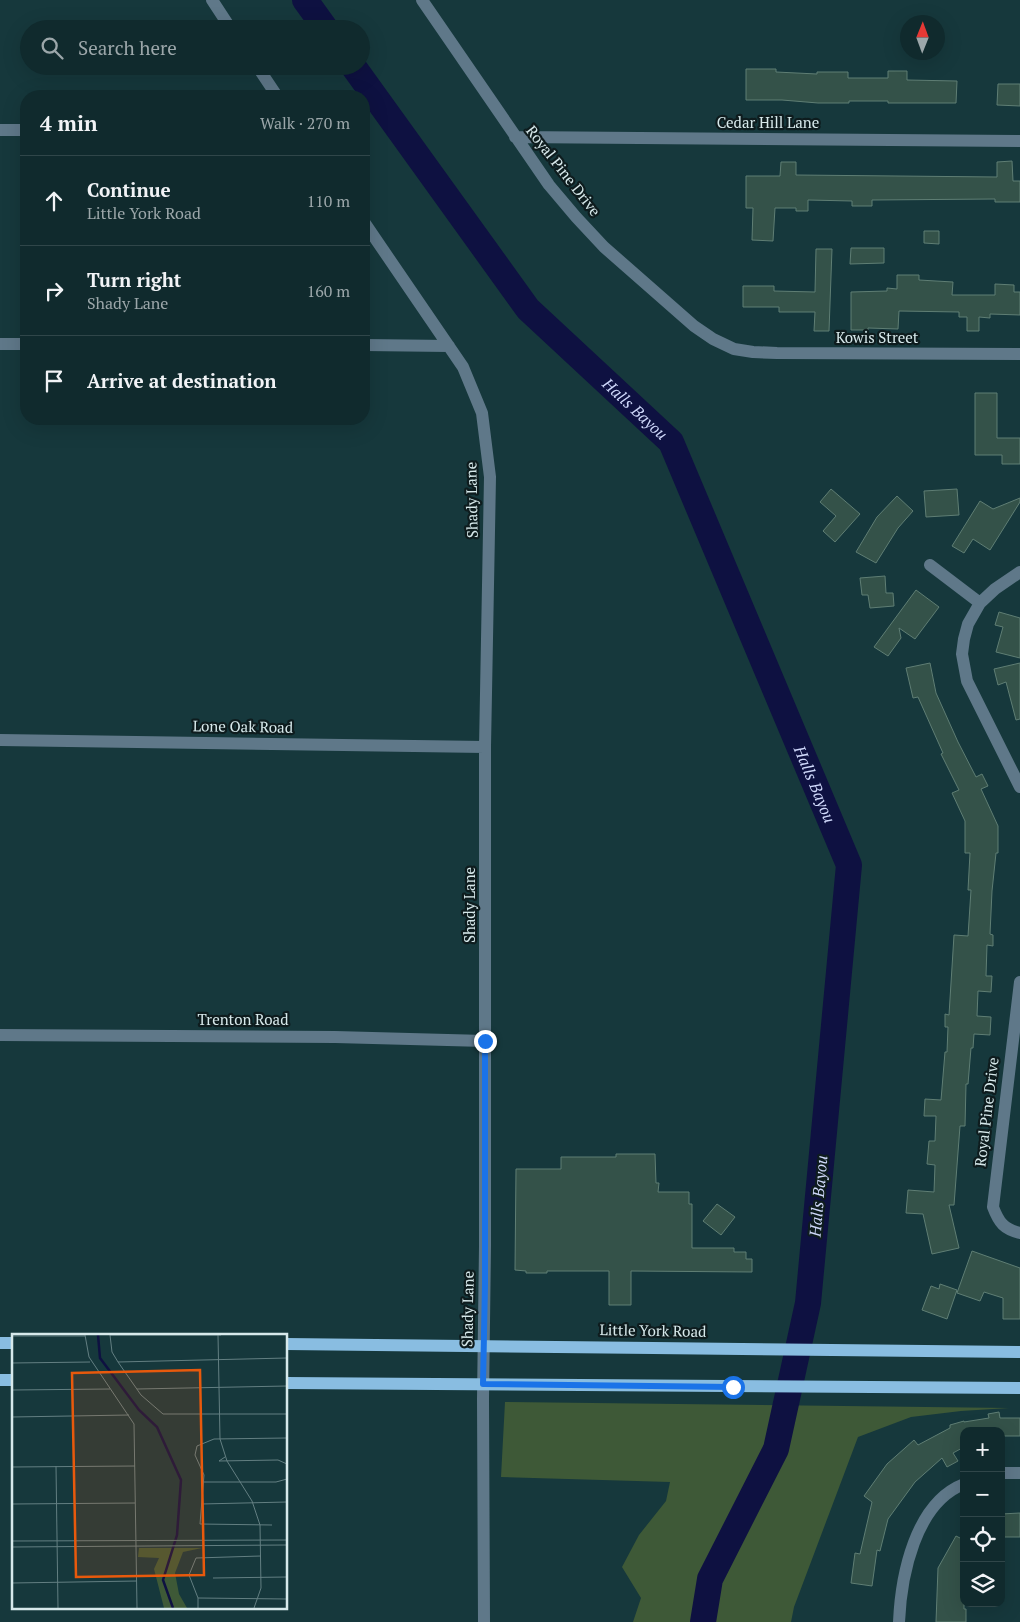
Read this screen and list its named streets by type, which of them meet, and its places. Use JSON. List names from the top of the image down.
{
  "streets": {
    "main road": ["Little York Road"],
    "street": [
      "Cedar Hill Lane",
      "Royal Pine Drive",
      "Kowis Street",
      "Shady Lane",
      "Lone Oak Road",
      "Trenton Road"
    ]
  },
  "crossings": [
    ["Cedar Hill Lane", "Royal Pine Drive"],
    ["Royal Pine Drive", "Kowis Street"],
    ["Shady Lane", "Lone Oak Road"],
    ["Shady Lane", "Trenton Road"],
    ["Shady Lane", "Little York Road"]
  ],
  "water": ["Halls Bayou"],
  "north": "top",
  "page": {
    "search": "Search here",
    "heading": ["4 min", "Walk · 270 m"],
    "list": [
      ["Continue", "Little York Road", "110 m"],
      ["Turn right", "Shady Lane", "160 m"],
      "Arrive at destination"
    ],
    "map_buttons": ["+", "−"]
  }
}
